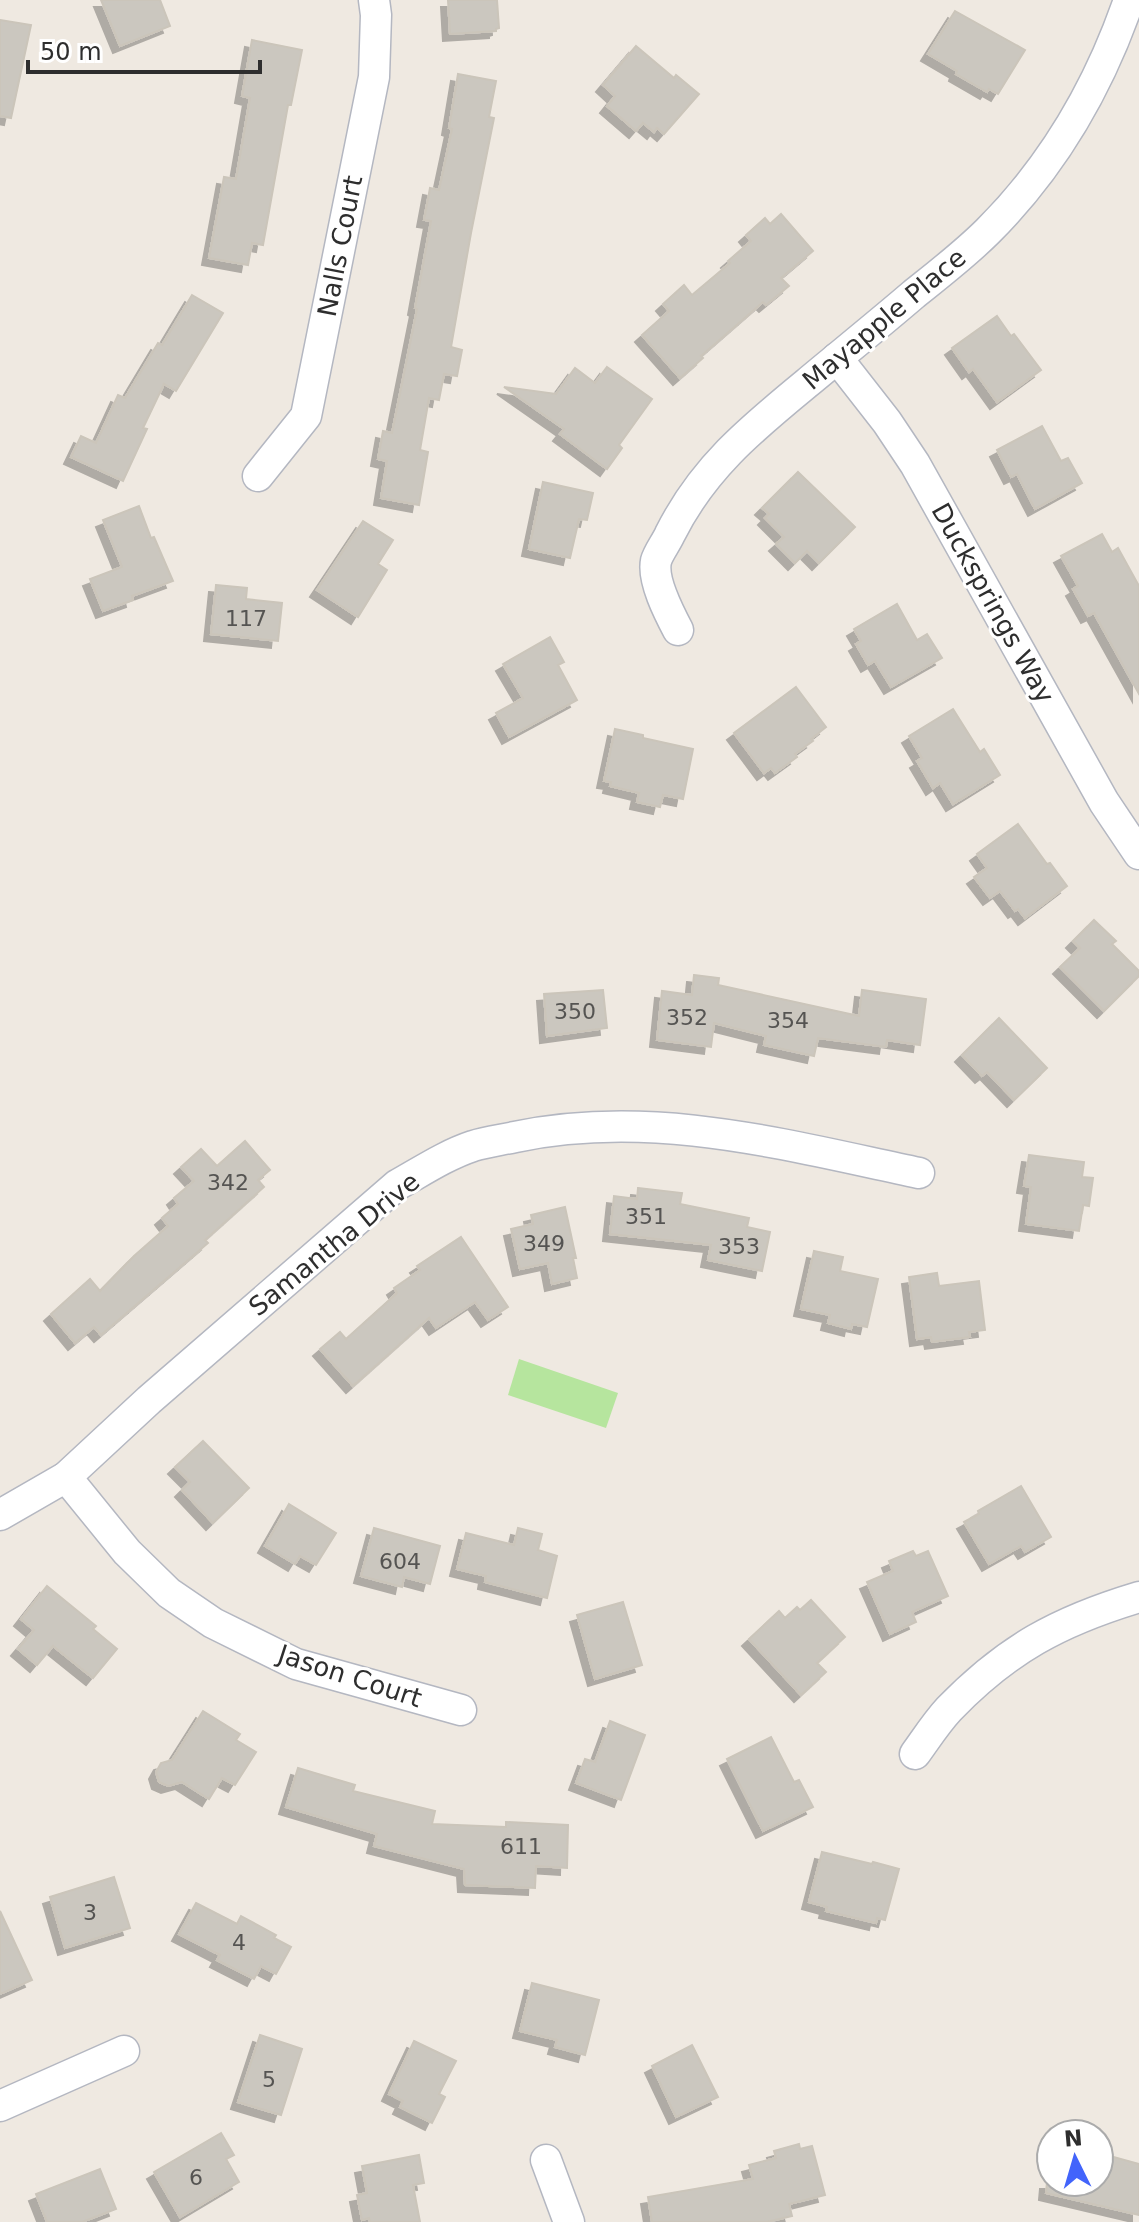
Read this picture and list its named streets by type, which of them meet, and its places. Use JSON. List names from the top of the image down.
{
  "streets": {
    "street": [
      "Nalls Court",
      "Mayapple Place",
      "Ducksprings Way",
      "Samantha Drive",
      "Jason Court"
    ]
  },
  "crossings": [
    ["Mayapple Place", "Ducksprings Way"],
    ["Samantha Drive", "Jason Court"]
  ],
  "house_numbers": [
    "117",
    "350",
    "352",
    "354",
    "342",
    "351",
    "349",
    "353",
    "604",
    "611",
    "3",
    "4",
    "5",
    "6"
  ],
  "scale_bar": "50 m",
  "north": "top"
}
